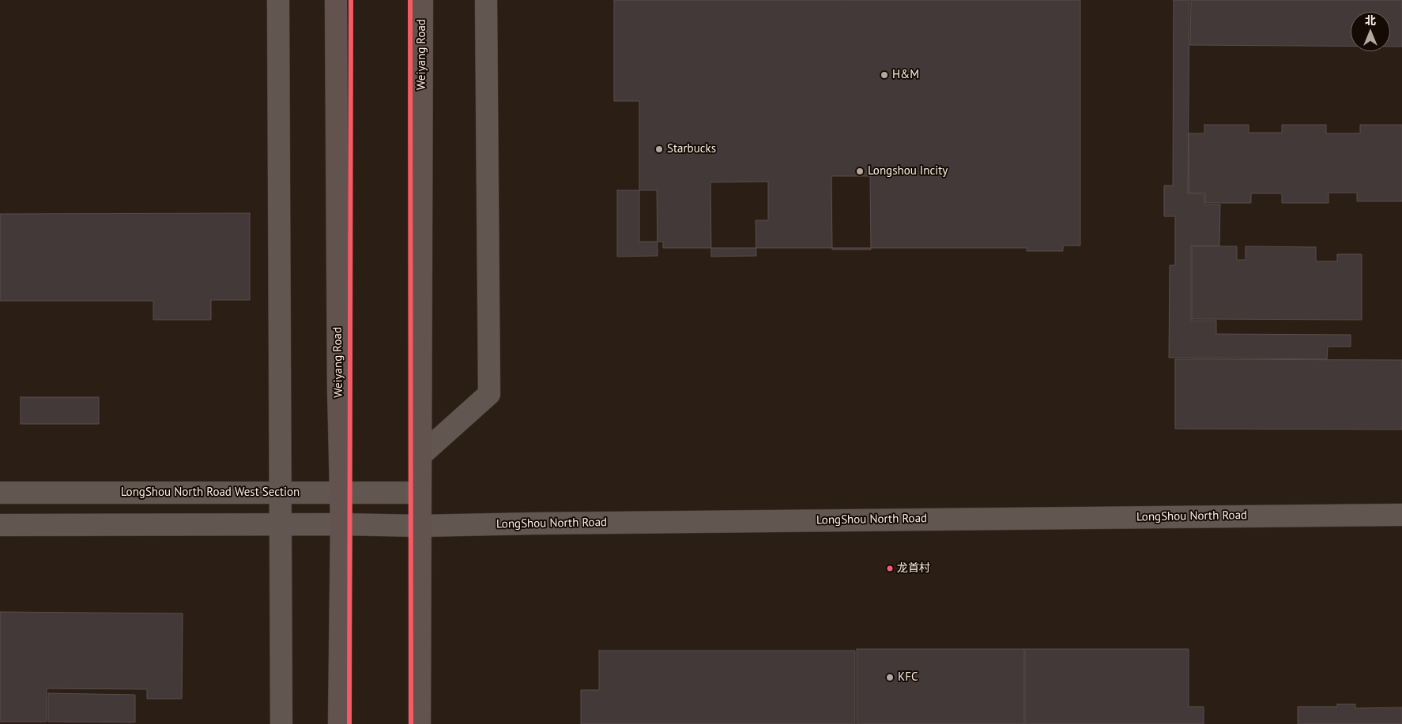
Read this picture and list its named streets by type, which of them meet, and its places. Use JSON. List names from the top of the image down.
{
  "streets": {
    "main road": ["Weiyang Road"],
    "street": ["LongShou North Road West Section", "LongShou North Road"]
  },
  "crossings": [
    ["Weiyang Road", "LongShou North Road West Section"],
    ["Weiyang Road", "LongShou North Road"]
  ],
  "places": [
    "H&M",
    "Starbucks",
    "Longshou Incity",
    "龙首村",
    "KFC"
  ],
  "north": "top"
}
